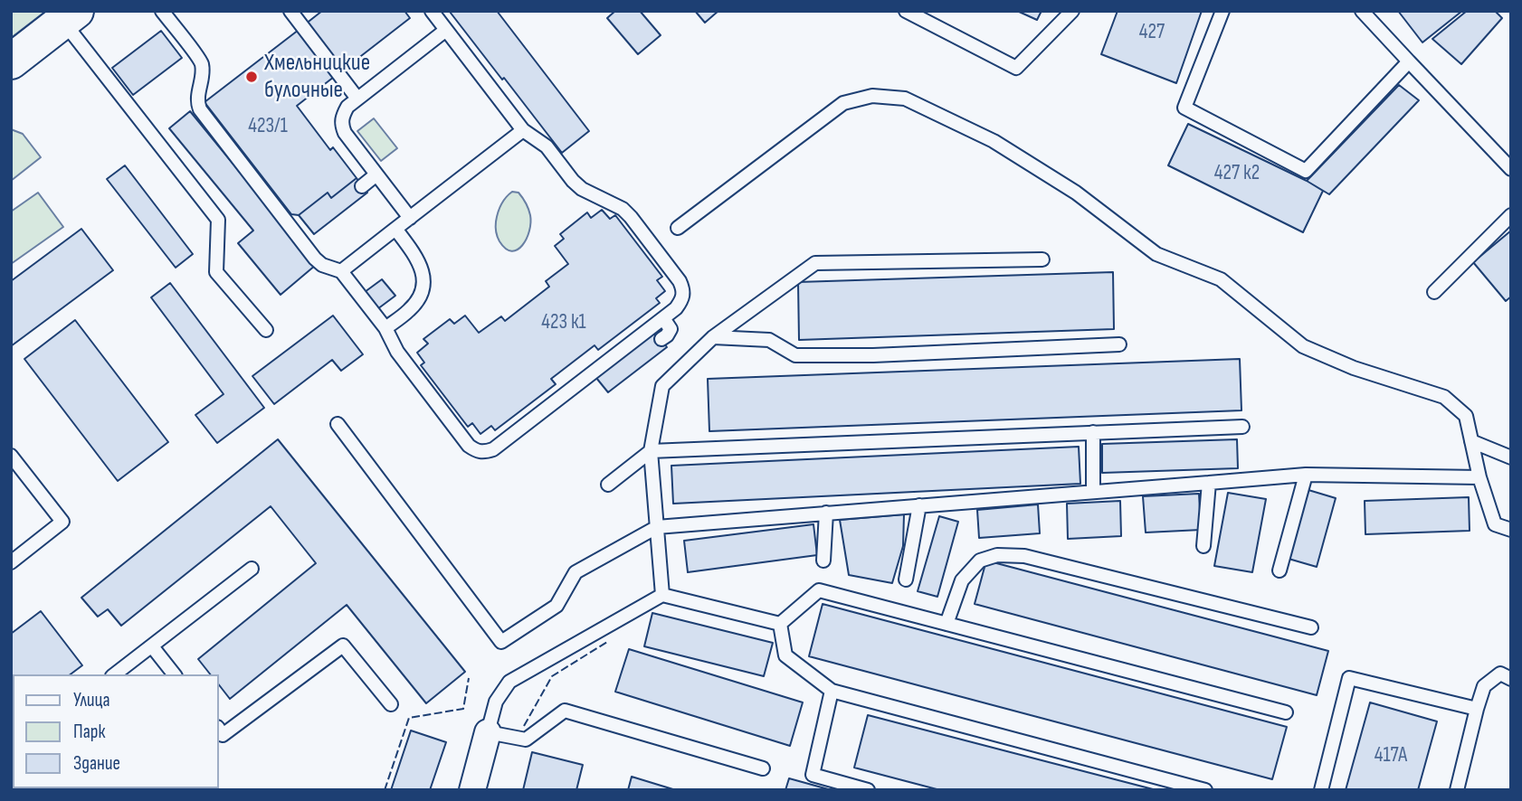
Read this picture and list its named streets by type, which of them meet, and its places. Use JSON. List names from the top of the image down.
{
  "places": ["Хмельницкие булочные"],
  "house_numbers": [
    "427",
    "423/1",
    "427 к2",
    "423 к1",
    "417А"
  ],
  "legend": ["Улица", "Парк", "Здание"]
}
